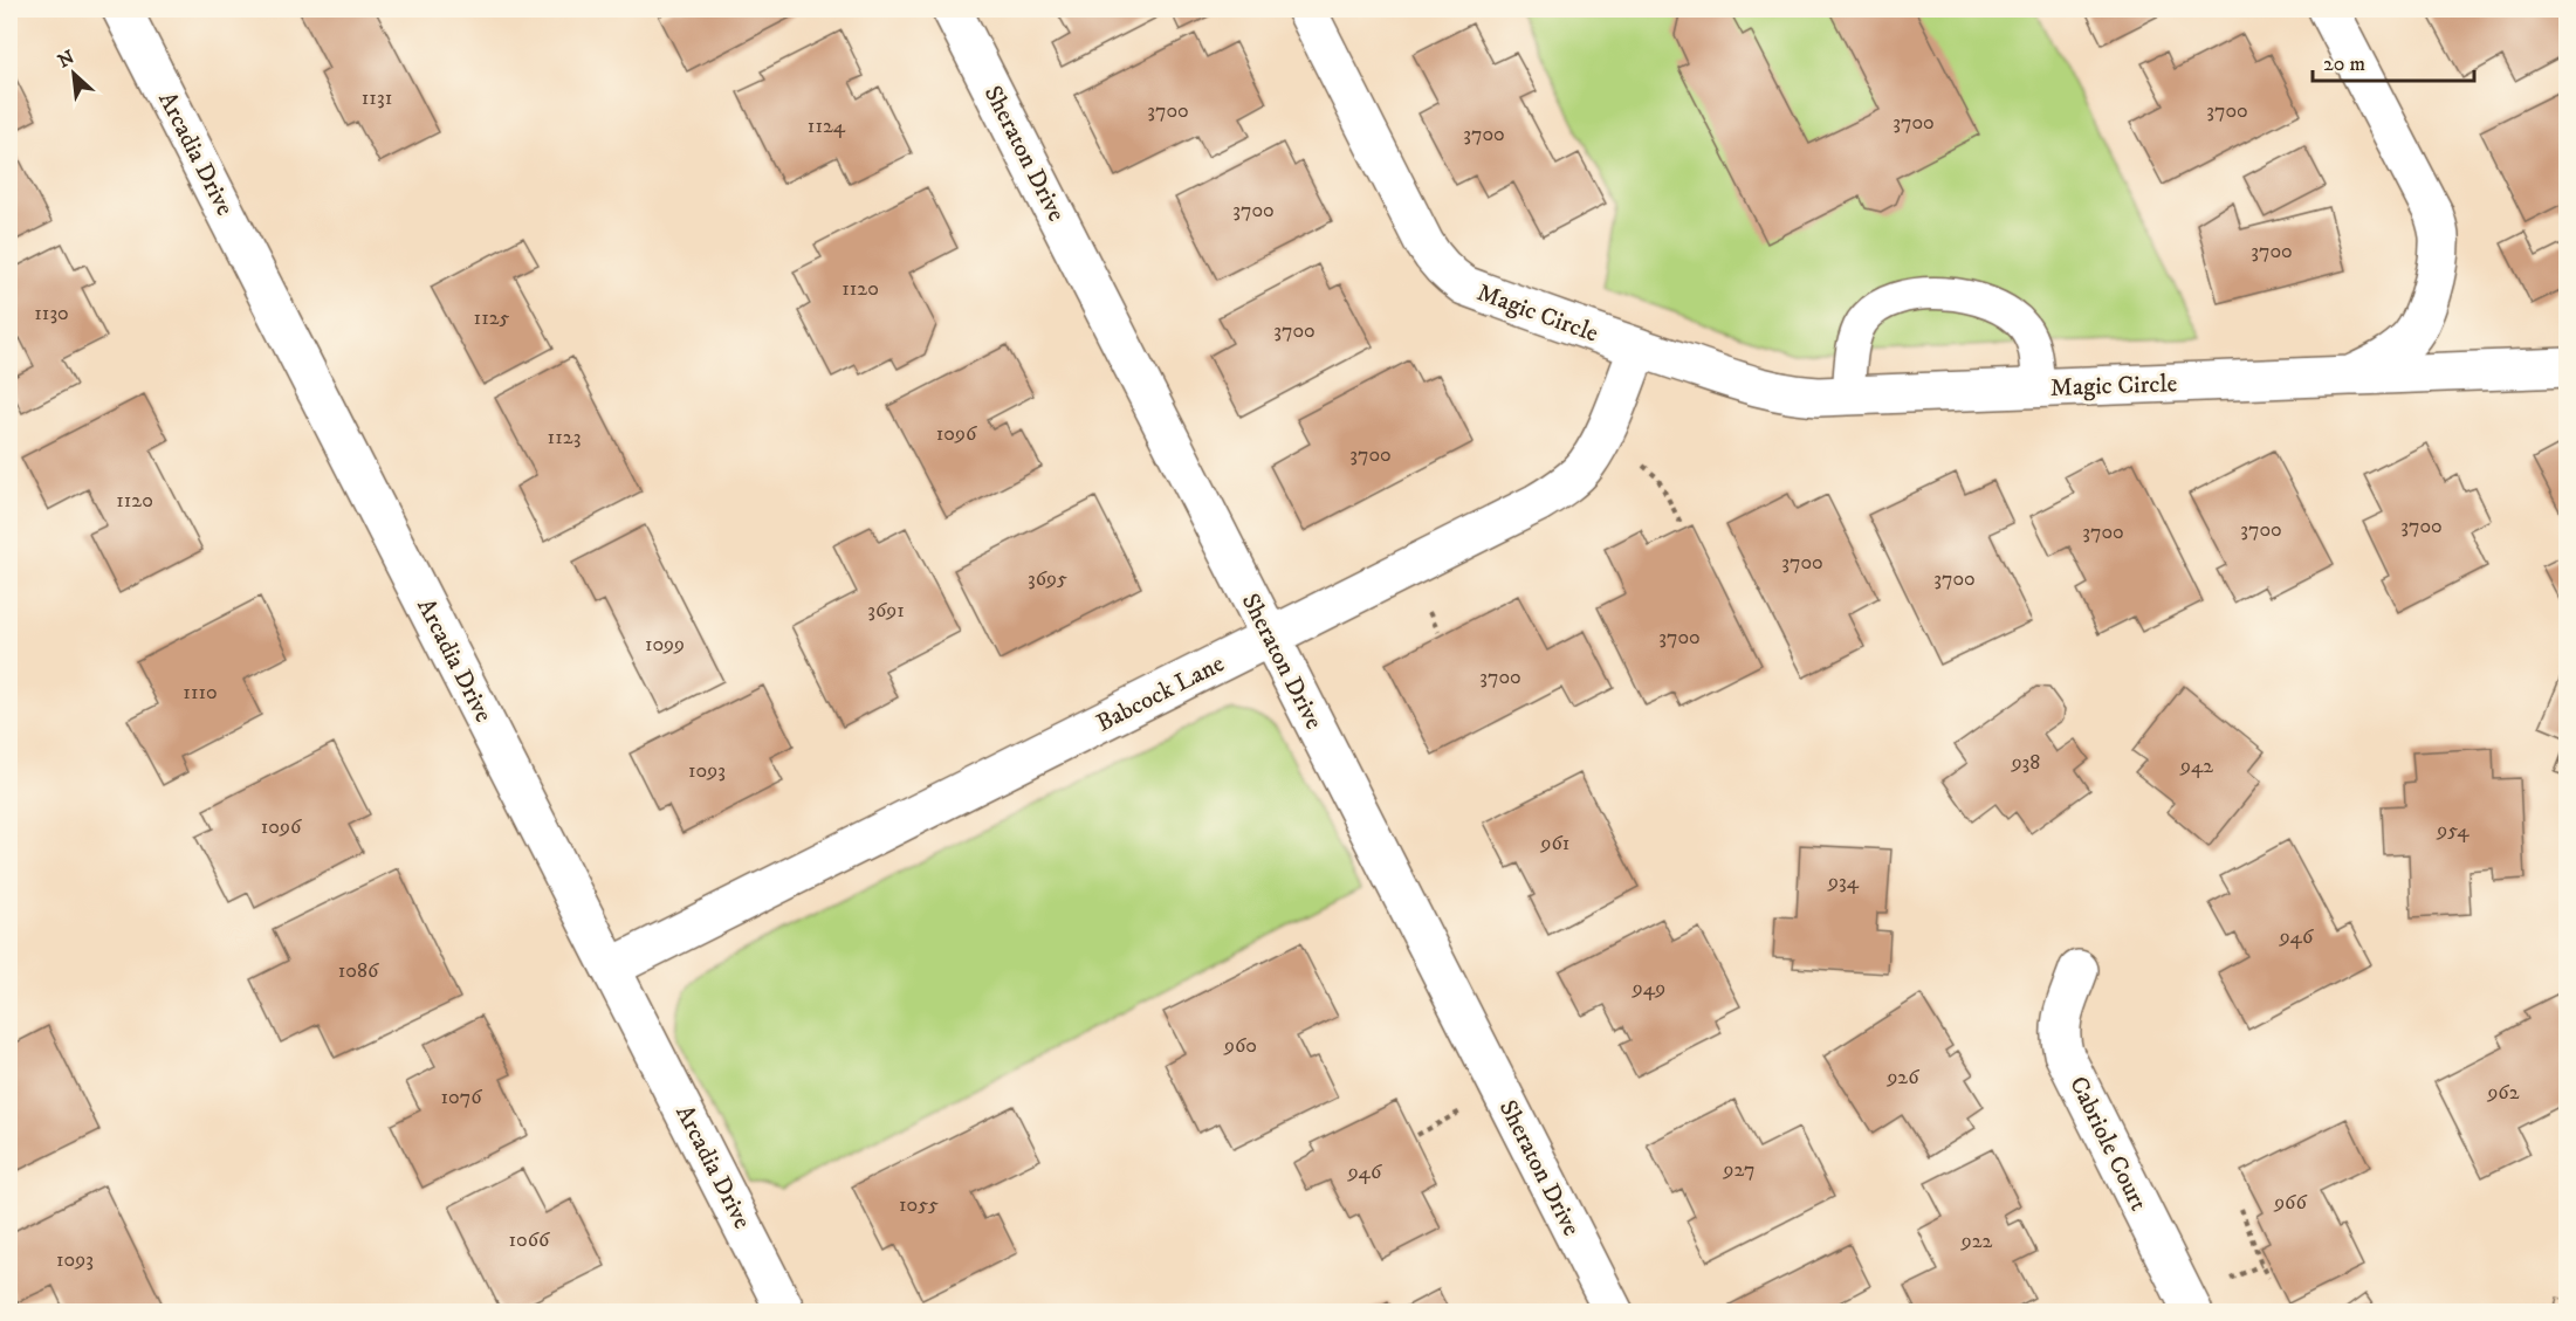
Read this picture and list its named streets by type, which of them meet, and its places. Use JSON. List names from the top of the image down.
{
  "streets": {
    "street": [
      "Arcadia Drive",
      "Sheraton Drive",
      "Magic Circle",
      "Babcock Lane",
      "Cabriole Court"
    ]
  },
  "crossings": [
    ["Arcadia Drive", "Babcock Lane"],
    ["Sheraton Drive", "Babcock Lane"],
    ["Magic Circle", "Babcock Lane"]
  ],
  "house_numbers": [
    "1131",
    "3700",
    "3700",
    "3700",
    "1124",
    "3700",
    "3700",
    "3700",
    "1120",
    "1130",
    "1125",
    "3700",
    "1096",
    "1123",
    "3700",
    "1120",
    "3700",
    "3700",
    "3700",
    "3700",
    "3695",
    "3700",
    "3691",
    "3700",
    "1099",
    "3700",
    "1110",
    "938",
    "942",
    "1093",
    "1096",
    "954",
    "961",
    "934",
    "946",
    "1086",
    "949",
    "960",
    "926",
    "962",
    "1076",
    "927",
    "946",
    "966",
    "1055",
    "1066",
    "922",
    "1093"
  ],
  "scale_bar": "20 m",
  "north": "top left"
}
